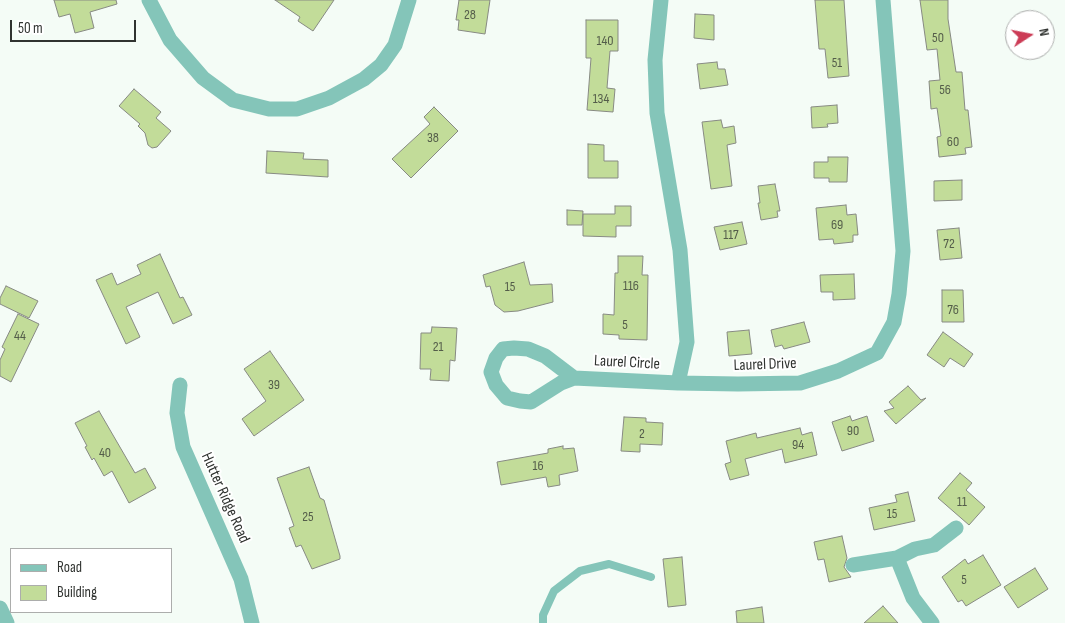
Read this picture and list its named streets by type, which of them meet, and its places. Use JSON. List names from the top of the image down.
{
  "streets": {
    "street": ["Laurel Circle", "Laurel Drive", "Hutter Ridge Road"]
  },
  "crossings": [
    ["Laurel Circle", "Laurel Drive"]
  ],
  "house_numbers": [
    "28",
    "50",
    "140",
    "51",
    "56",
    "134",
    "38",
    "60",
    "69",
    "117",
    "72",
    "116",
    "15",
    "76",
    "5",
    "44",
    "21",
    "39",
    "90",
    "2",
    "94",
    "40",
    "16",
    "11",
    "15",
    "25",
    "5"
  ],
  "legend": ["Road", "Building"],
  "scale_bar": "50 m",
  "north": "right"
}
